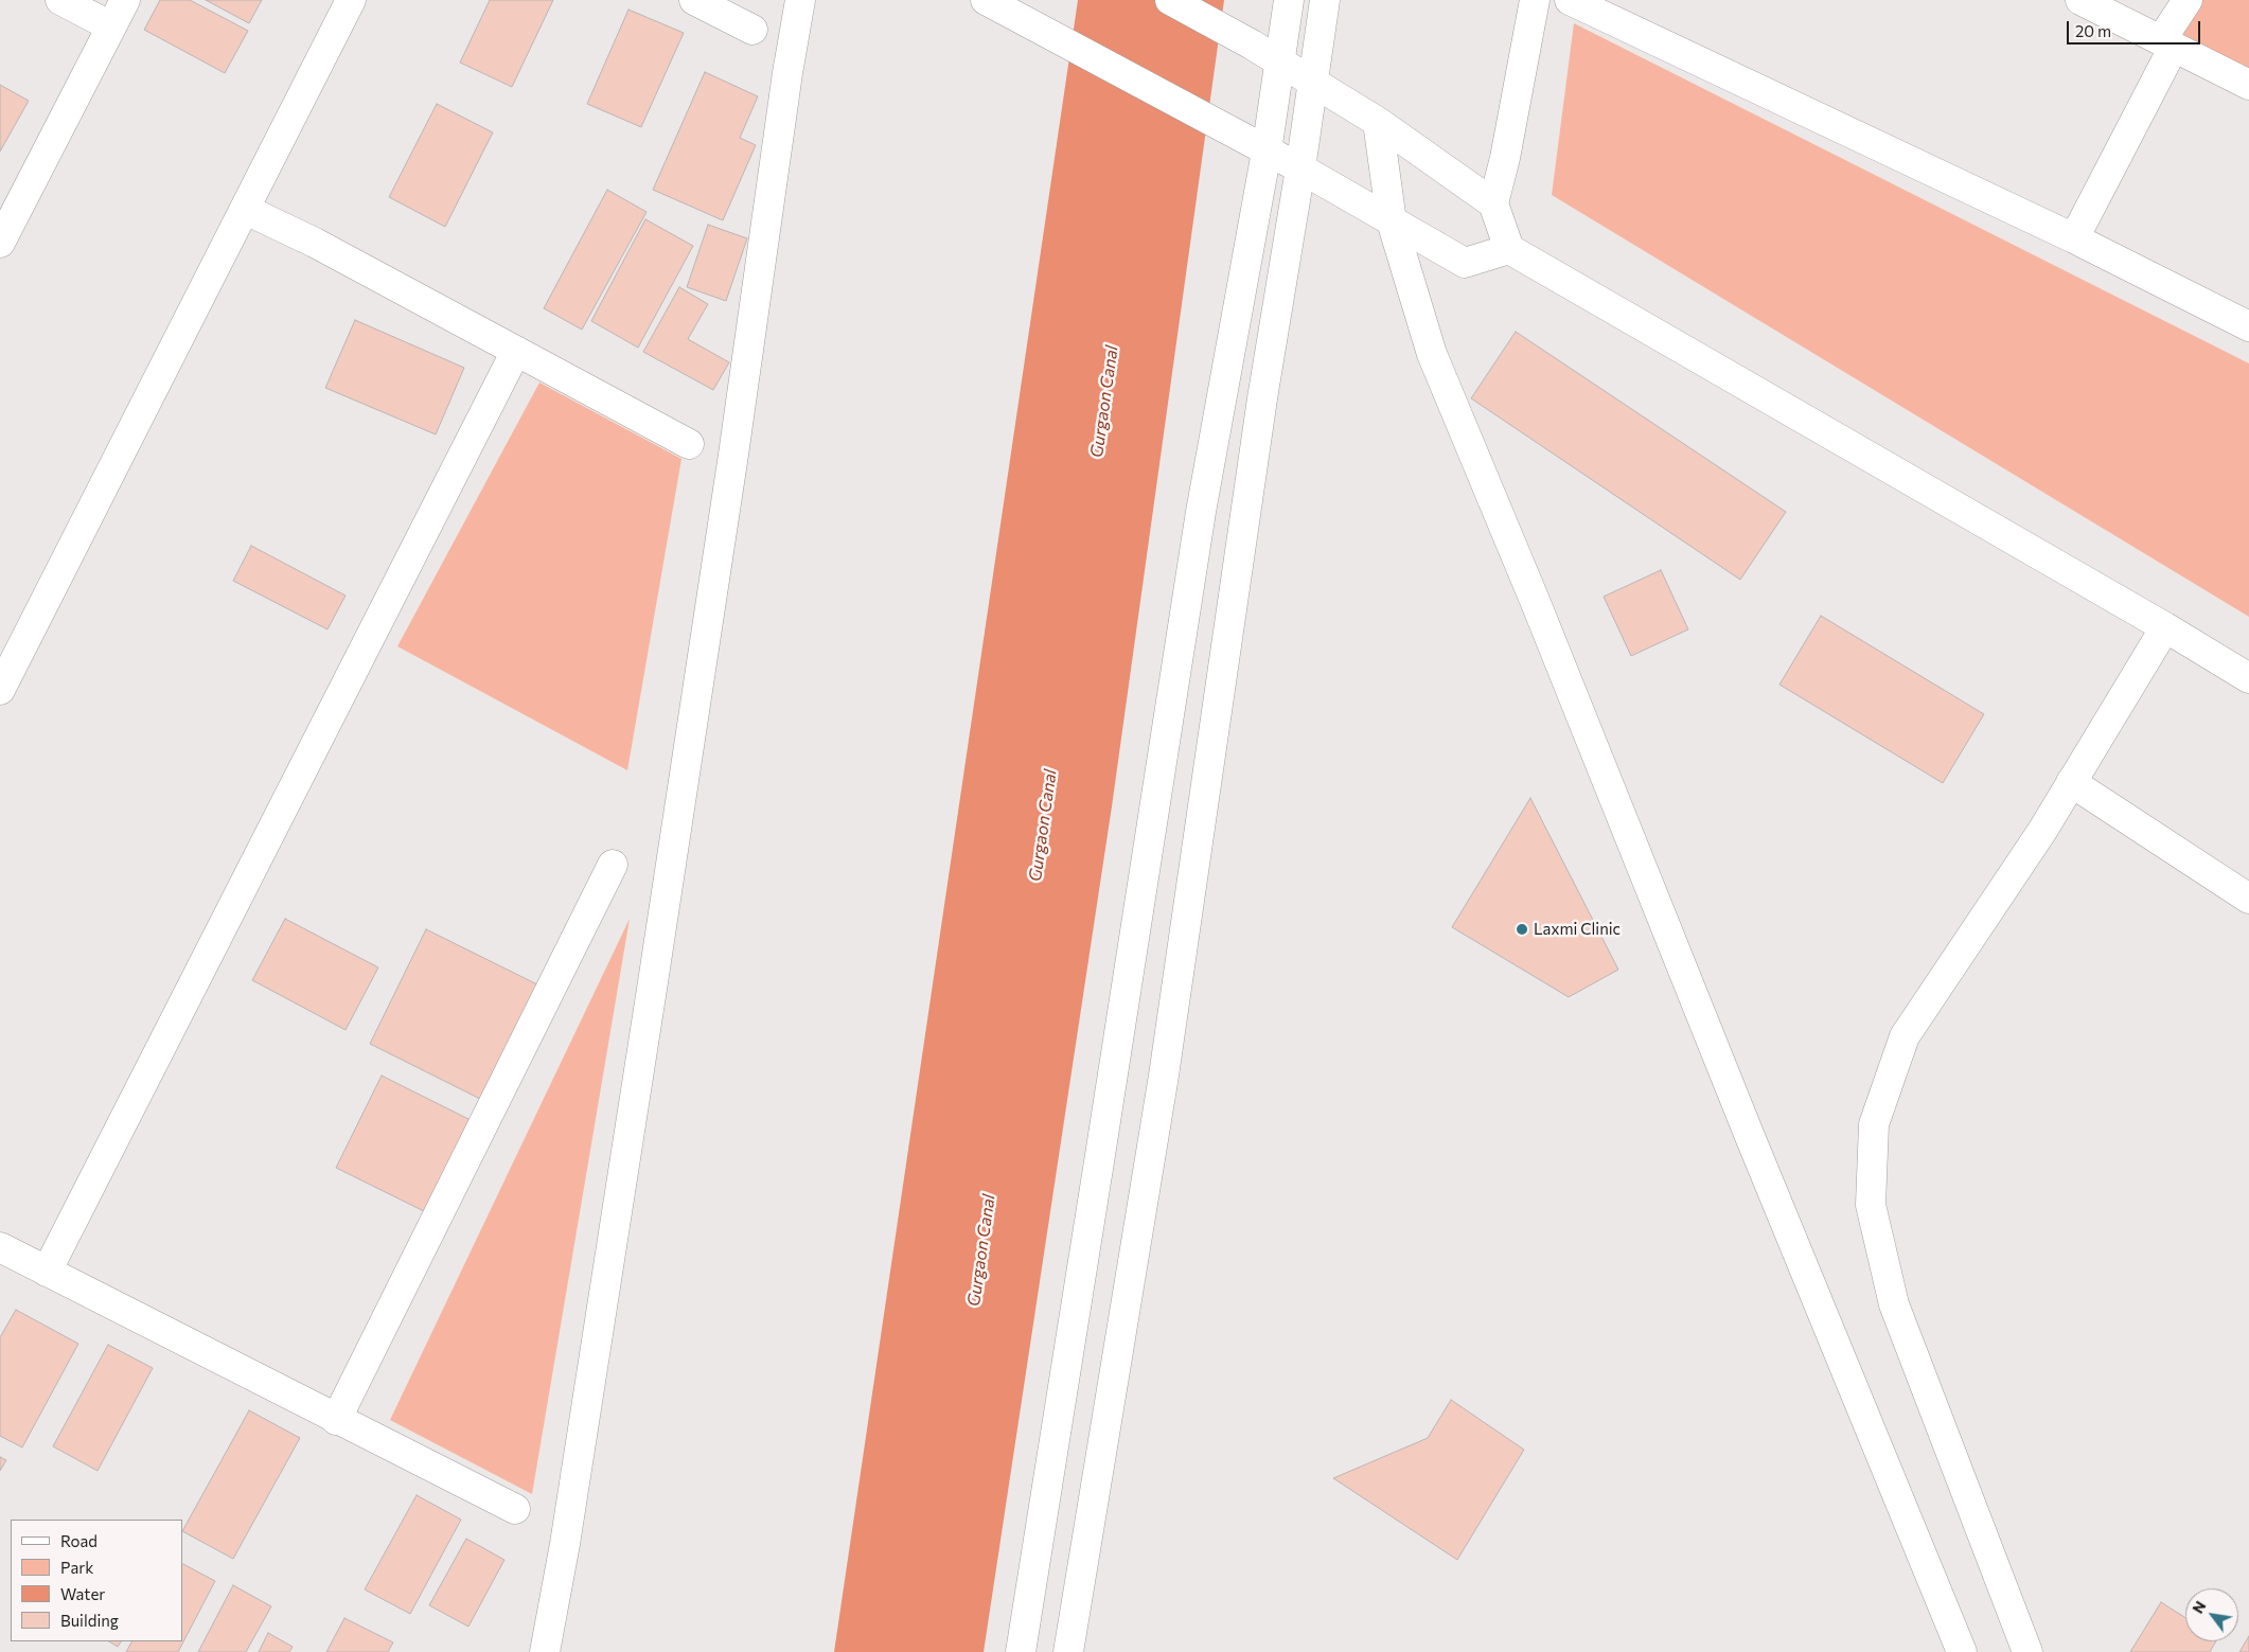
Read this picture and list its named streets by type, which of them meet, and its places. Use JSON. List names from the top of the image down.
{
  "water": ["Gurgaon Canal"],
  "places": ["Laxmi Clinic"],
  "legend": [
    "Road",
    "Park",
    "Water",
    "Building"
  ],
  "scale_bar": "20 m",
  "north": "top left"
}
